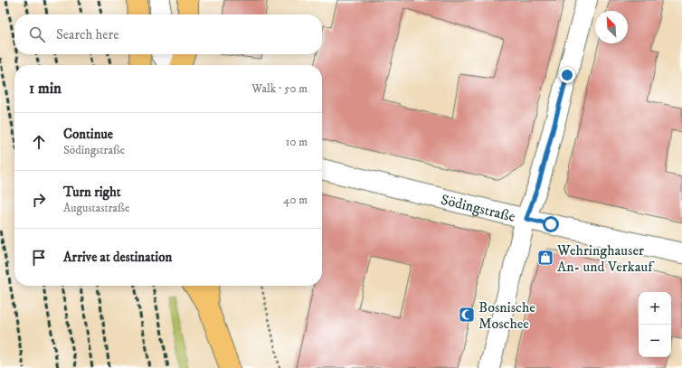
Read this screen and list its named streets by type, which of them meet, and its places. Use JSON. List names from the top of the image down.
{
  "streets": {
    "street": ["Södingstraße"]
  },
  "places": {
    "shop": ["Wehringhauser An- und Verkauf"],
    "mosque": ["Bosnische Moschee"]
  },
  "north": "top left",
  "page": {
    "search": "Search here",
    "heading": ["1 min", "Walk · 50 m"],
    "list": [
      ["Continue", "Södingstraße", "10 m"],
      ["Turn right", "Augustastraße", "40 m"],
      "Arrive at destination"
    ],
    "map_buttons": ["+", "−"]
  }
}
